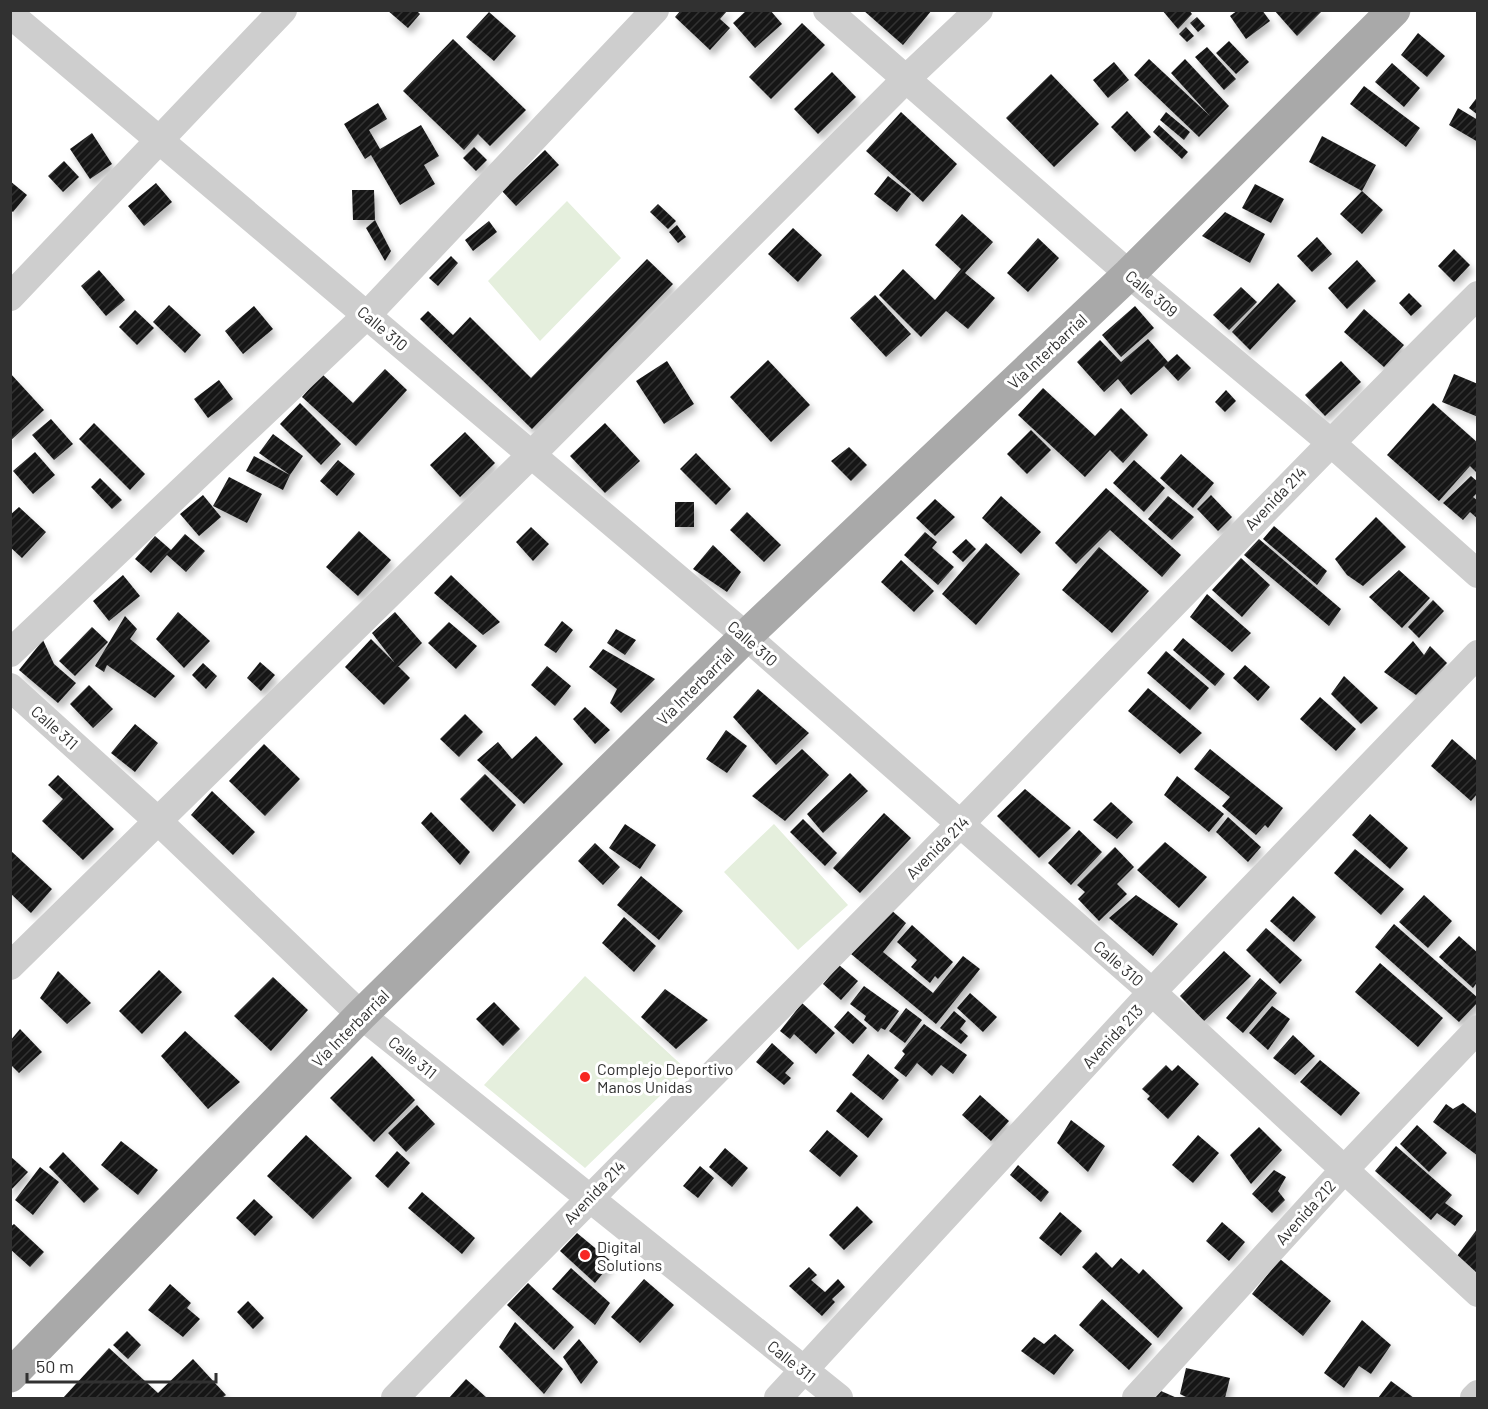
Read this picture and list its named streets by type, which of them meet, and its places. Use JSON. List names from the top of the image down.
{
  "streets": {
    "main road": ["Vía Interbarrial"],
    "street": [
      "Calle 309",
      "Calle 310",
      "Avenida 214",
      "Calle 311",
      "Avenida 213",
      "Avenida 212"
    ]
  },
  "crossings": [
    ["Calle 309", "Vía Interbarrial"],
    ["Calle 309", "Avenida 214"],
    ["Calle 310", "Vía Interbarrial"],
    ["Calle 310", "Avenida 214"],
    ["Calle 310", "Avenida 213"],
    ["Calle 310", "Avenida 212"],
    ["Vía Interbarrial", "Calle 311"],
    ["Avenida 214", "Calle 311"],
    ["Calle 311", "Avenida 213"]
  ],
  "places": ["Complejo Deportivo Manos Unidas", "Digital Solutions"],
  "scale_bar": "50 m"
}
